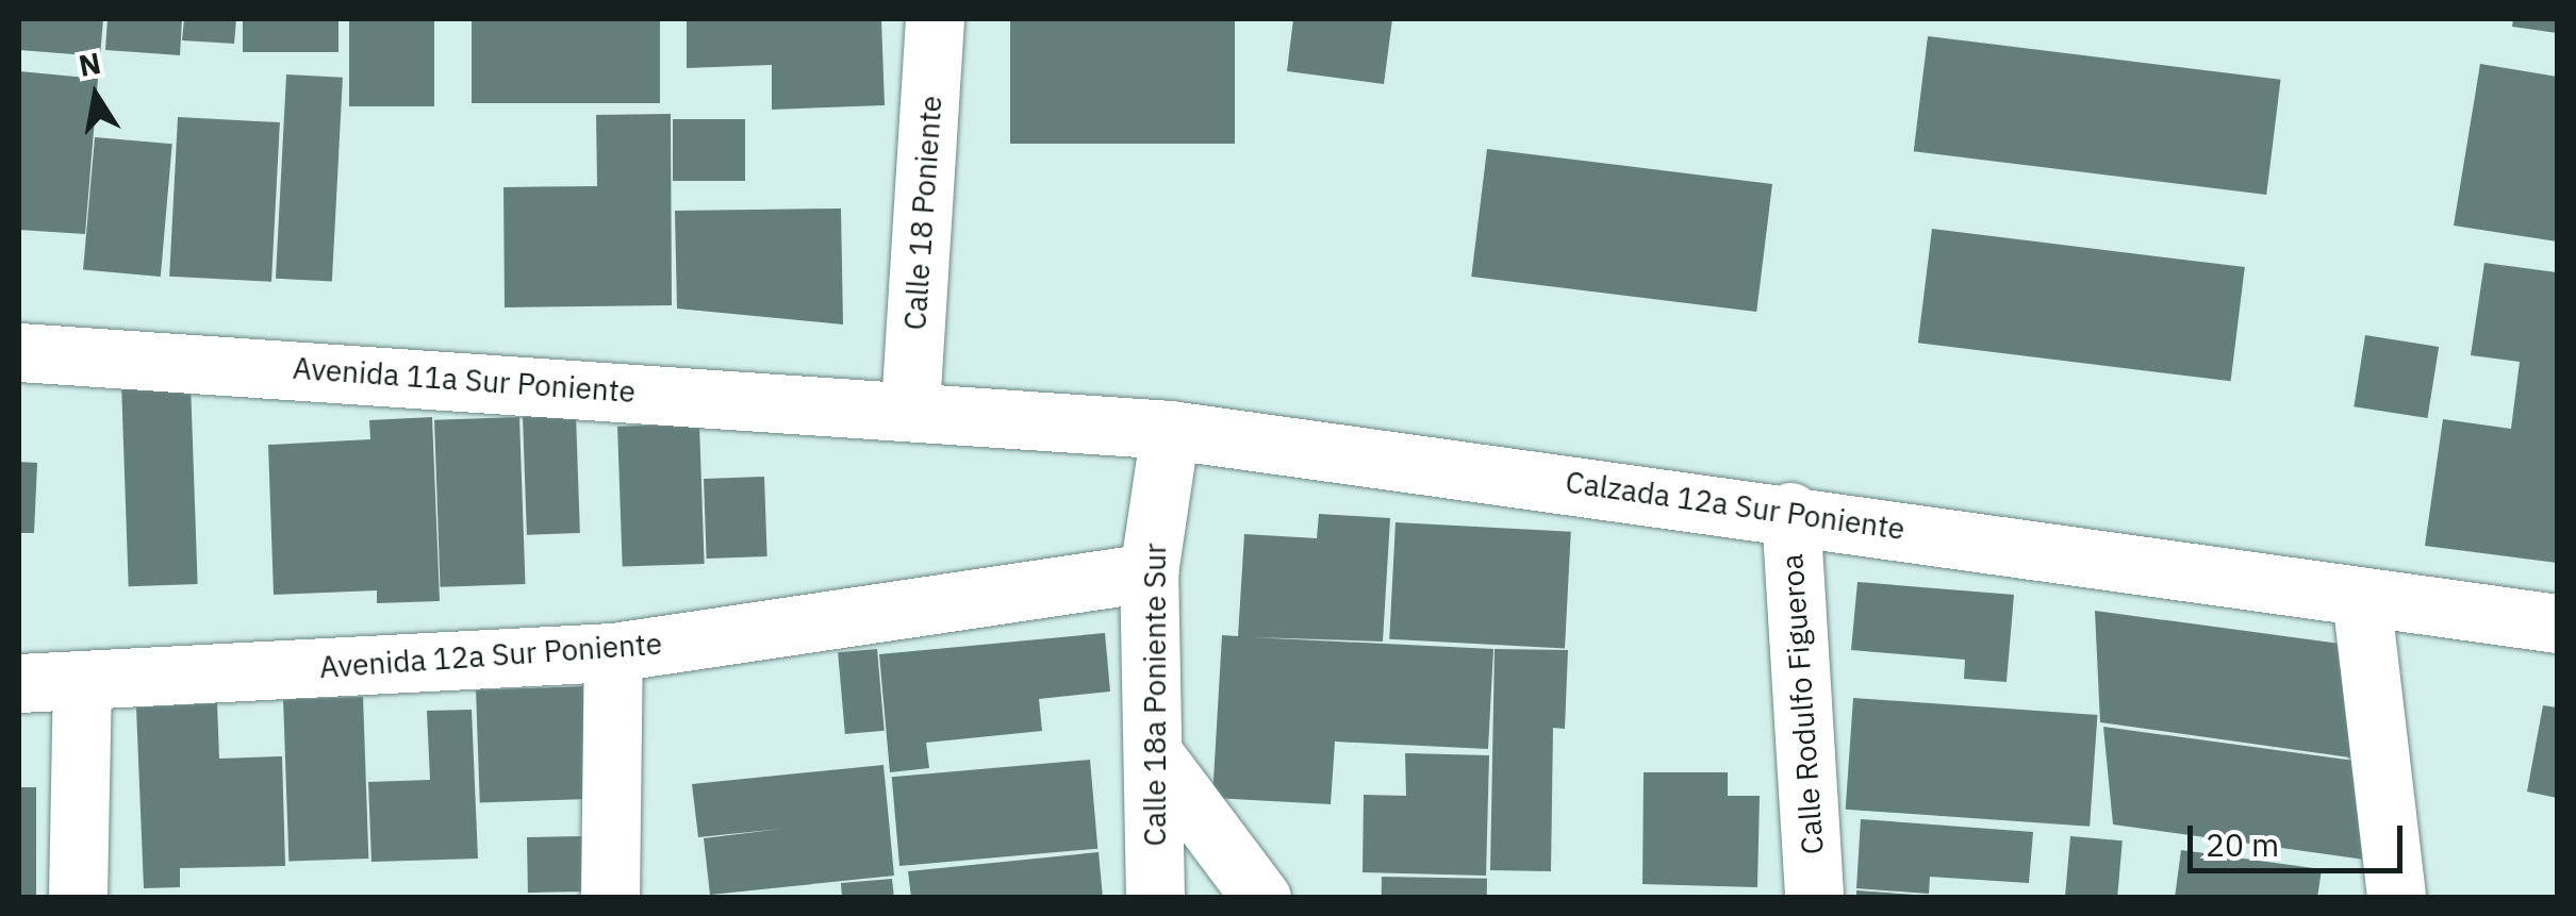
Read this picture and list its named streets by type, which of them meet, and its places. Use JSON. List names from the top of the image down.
{
  "streets": {
    "street": [
      "Calle 18 Poniente",
      "Avenida 11a Sur Poniente",
      "Calzada 12a Sur Poniente",
      "Avenida 12a Sur Poniente",
      "Calle 18a Poniente Sur",
      "Calle Rodulfo Figueroa"
    ]
  },
  "crossings": [
    ["Calle 18 Poniente", "Avenida 11a Sur Poniente"],
    ["Calle 18 Poniente", "Calzada 12a Sur Poniente"],
    ["Avenida 11a Sur Poniente", "Calzada 12a Sur Poniente"],
    ["Calzada 12a Sur Poniente", "Calle 18a Poniente Sur"],
    ["Calzada 12a Sur Poniente", "Calle Rodulfo Figueroa"],
    ["Avenida 12a Sur Poniente", "Calle 18a Poniente Sur"]
  ],
  "scale_bar": "20 m",
  "north": "top"
}
